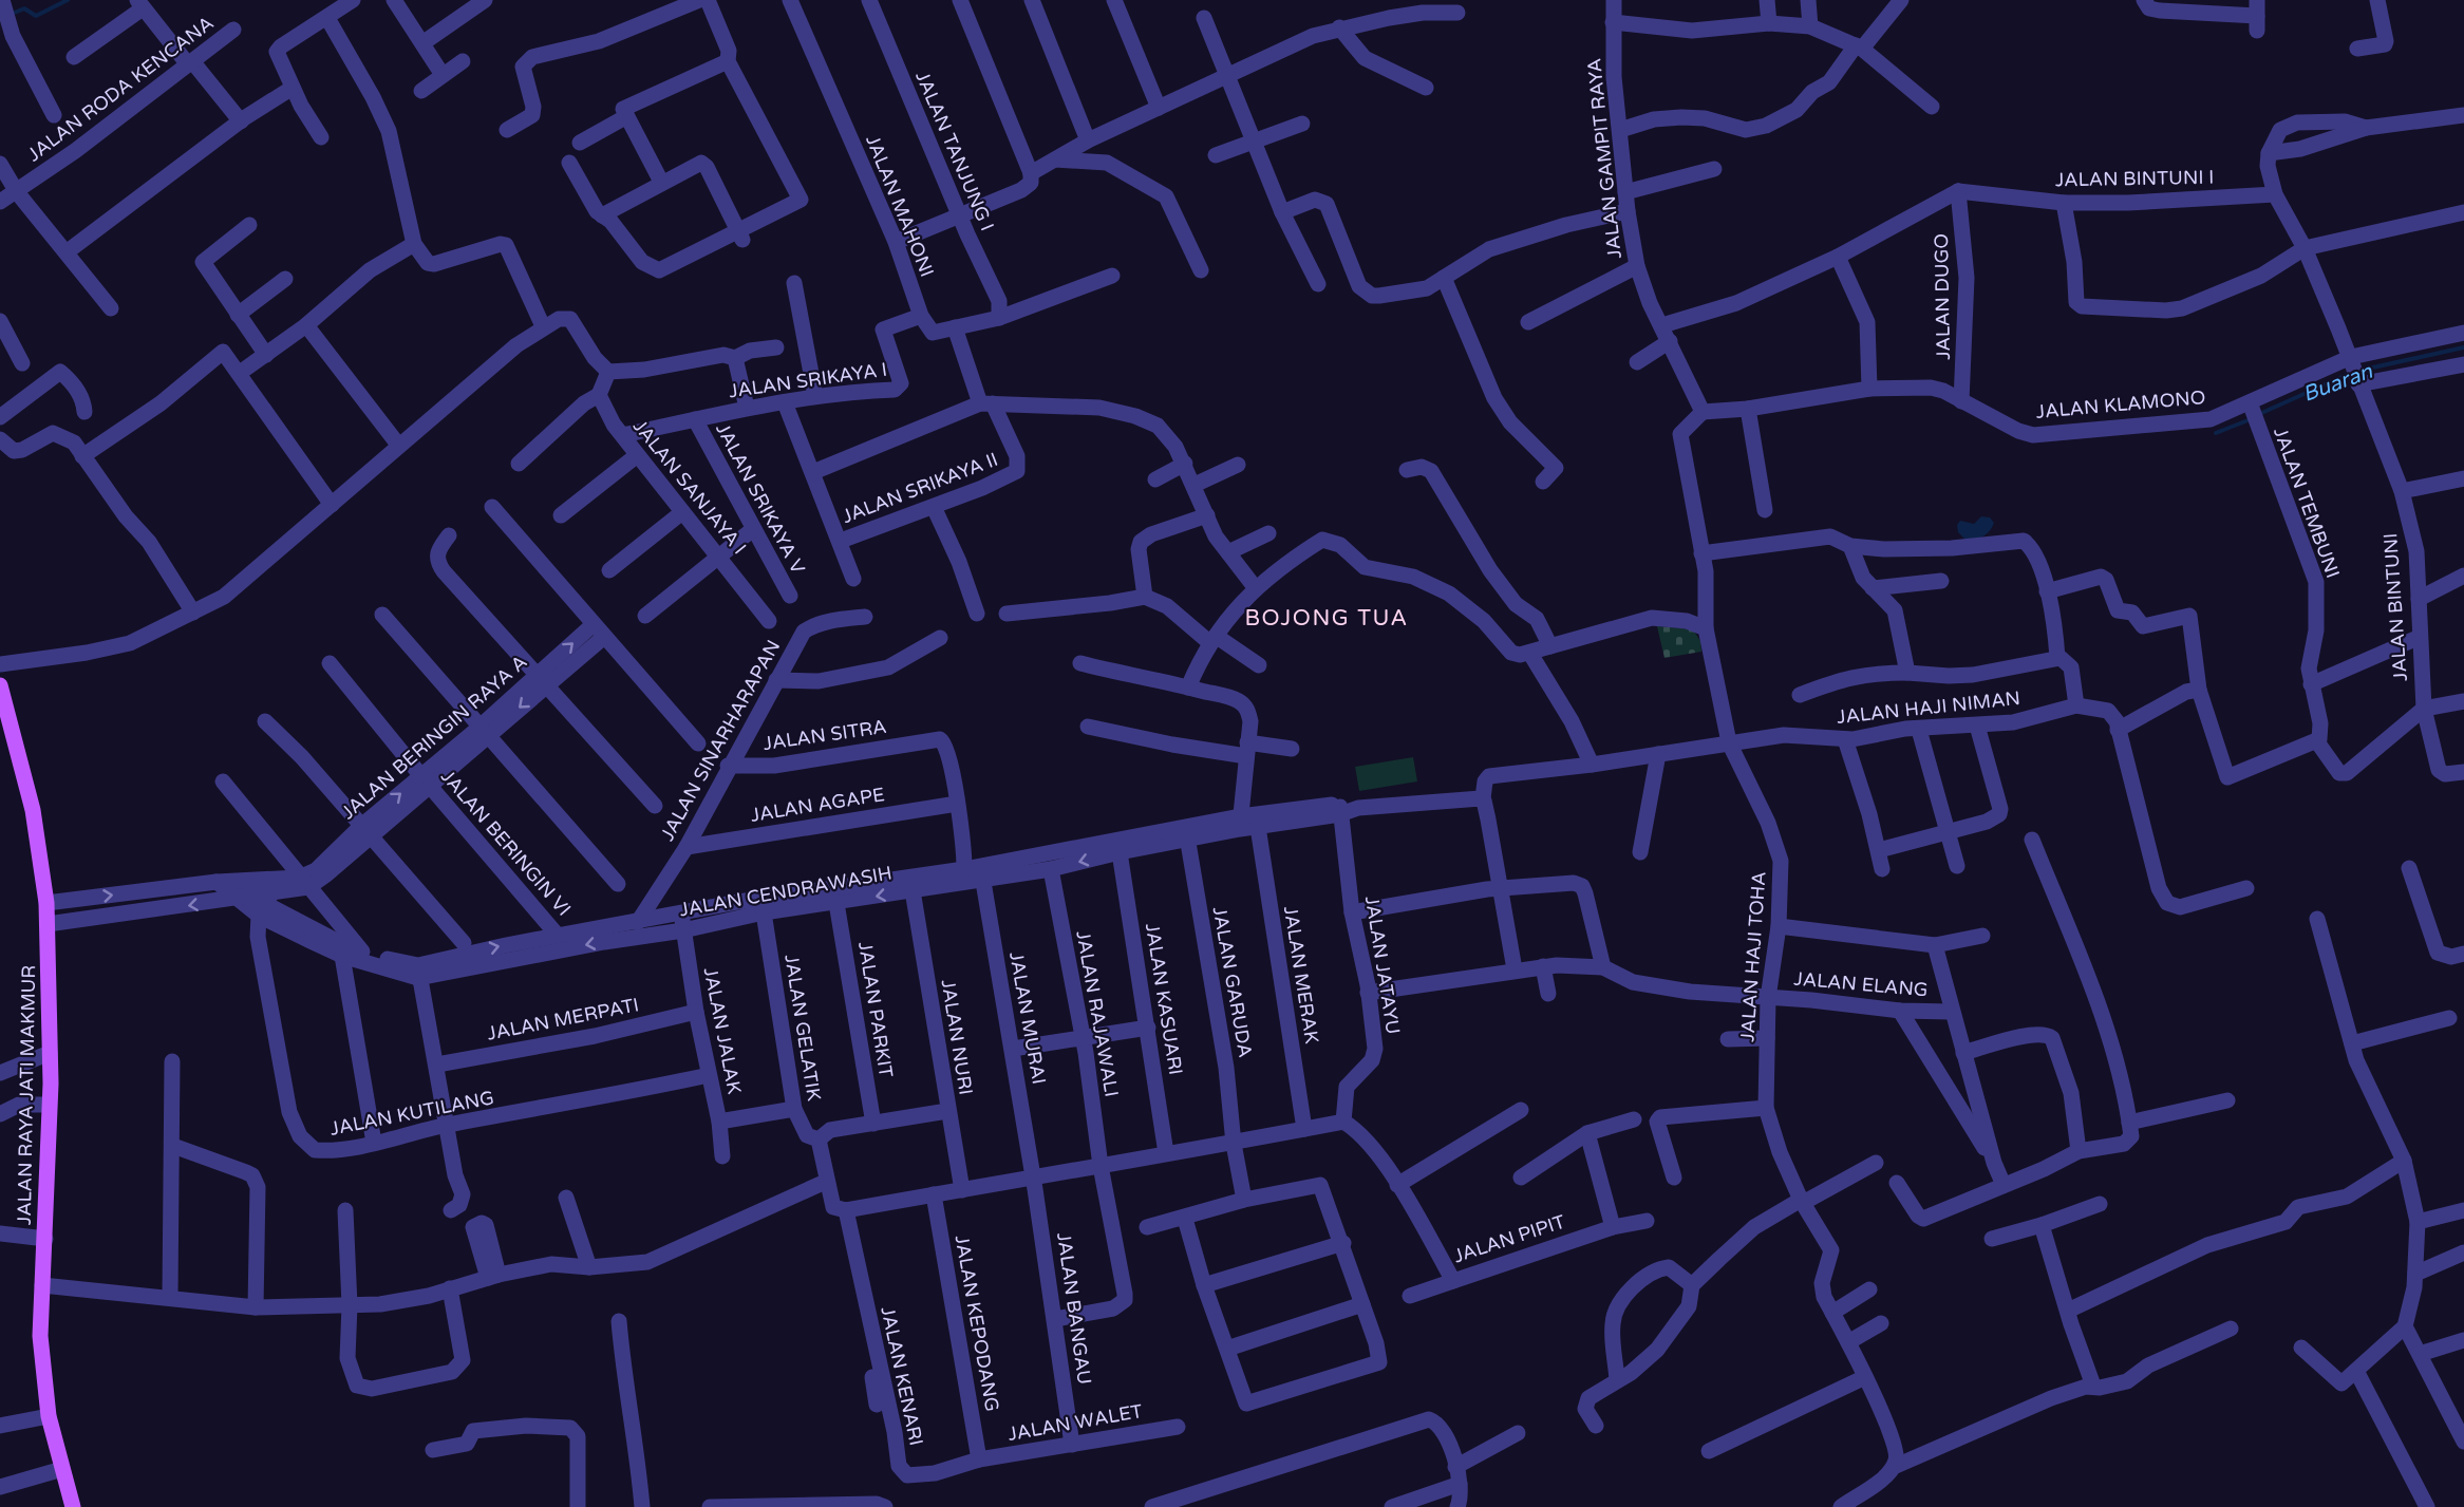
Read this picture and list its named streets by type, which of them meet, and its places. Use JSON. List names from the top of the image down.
{
  "streets": {
    "main road": ["JALAN RAYA JATI MAKMUR"],
    "street": [
      "JALAN RODA KENCANA",
      "JALAN TANJUNG I",
      "JALAN GAMPIT RAYA",
      "JALAN BINTUNI I",
      "JALAN MAHONI",
      "JALAN DUGO",
      "JALAN SRIKAYA I",
      "JALAN KLAMONO",
      "JALAN SANJAYA I",
      "JALAN SRIKAYA II",
      "JALAN SRIKAYA V",
      "JALAN TEMBUNI",
      "JALAN BINTUNI",
      "JALAN HAJI NIMAN",
      "JALAN SITRA",
      "JALAN SINARHARAPAN",
      "JALAN AGAPE",
      "JALAN BERINGIN VI",
      "JALAN CENDRAWASIH",
      "JALAN HAJI TOHA",
      "JALAN JATAYU",
      "JALAN MERAK",
      "JALAN GARUDA",
      "JALAN ELANG",
      "JALAN KASUARI",
      "JALAN PARKIT",
      "JALAN RAJAWALI",
      "JALAN MURAI",
      "JALAN MERPATI",
      "JALAN GELATIK",
      "JALAN JALAK",
      "JALAN NURI",
      "JALAN KUTILANG",
      "JALAN PIPIT",
      "JALAN BANGAU",
      "JALAN KEPODANG",
      "JALAN KENARI",
      "JALAN WALET"
    ]
  },
  "crossings": [
    ["JALAN GAMPIT RAYA", "JALAN KLAMONO"],
    ["JALAN GAMPIT RAYA", "JALAN HAJI TOHA"],
    ["JALAN BINTUNI I", "JALAN DUGO"],
    ["JALAN BINTUNI I", "JALAN BINTUNI"],
    ["JALAN MAHONI", "JALAN SRIKAYA I"],
    ["JALAN DUGO", "JALAN KLAMONO"],
    ["JALAN SRIKAYA I", "JALAN SANJAYA I"],
    ["JALAN SRIKAYA I", "JALAN SRIKAYA V"],
    ["JALAN KLAMONO", "JALAN TEMBUNI"],
    ["JALAN KLAMONO", "JALAN BINTUNI"],
    ["JALAN KLAMONO", "JALAN HAJI TOHA"],
    ["JALAN HAJI NIMAN", "JALAN CENDRAWASIH"],
    ["JALAN HAJI NIMAN", "JALAN HAJI TOHA"],
    ["JALAN SITRA", "JALAN SINARHARAPAN"],
    ["JALAN SITRA", "JALAN AGAPE"],
    ["JALAN SINARHARAPAN", "JALAN AGAPE"],
    ["JALAN SINARHARAPAN", "JALAN CENDRAWASIH"],
    ["JALAN BERINGIN VI", "JALAN CENDRAWASIH"],
    ["JALAN CENDRAWASIH", "JALAN JATAYU"],
    ["JALAN CENDRAWASIH", "JALAN MERAK"],
    ["JALAN CENDRAWASIH", "JALAN GARUDA"],
    ["JALAN CENDRAWASIH", "JALAN KASUARI"],
    ["JALAN CENDRAWASIH", "JALAN PARKIT"],
    ["JALAN CENDRAWASIH", "JALAN RAJAWALI"],
    ["JALAN CENDRAWASIH", "JALAN MURAI"],
    ["JALAN CENDRAWASIH", "JALAN GELATIK"],
    ["JALAN CENDRAWASIH", "JALAN JALAK"],
    ["JALAN CENDRAWASIH", "JALAN NURI"],
    ["JALAN CENDRAWASIH", "JALAN KUTILANG"],
    ["JALAN HAJI TOHA", "JALAN ELANG"],
    ["JALAN JATAYU", "JALAN PIPIT"],
    ["JALAN RAJAWALI", "JALAN BANGAU"],
    ["JALAN MURAI", "JALAN BANGAU"],
    ["JALAN MERPATI", "JALAN JALAK"],
    ["JALAN JALAK", "JALAN KUTILANG"],
    ["JALAN BANGAU", "JALAN WALET"],
    ["JALAN KEPODANG", "JALAN KENARI"],
    ["JALAN KEPODANG", "JALAN WALET"],
    ["JALAN KENARI", "JALAN WALET"]
  ],
  "districts": ["BOJONG TUA"],
  "water": ["Buaran"]
}
